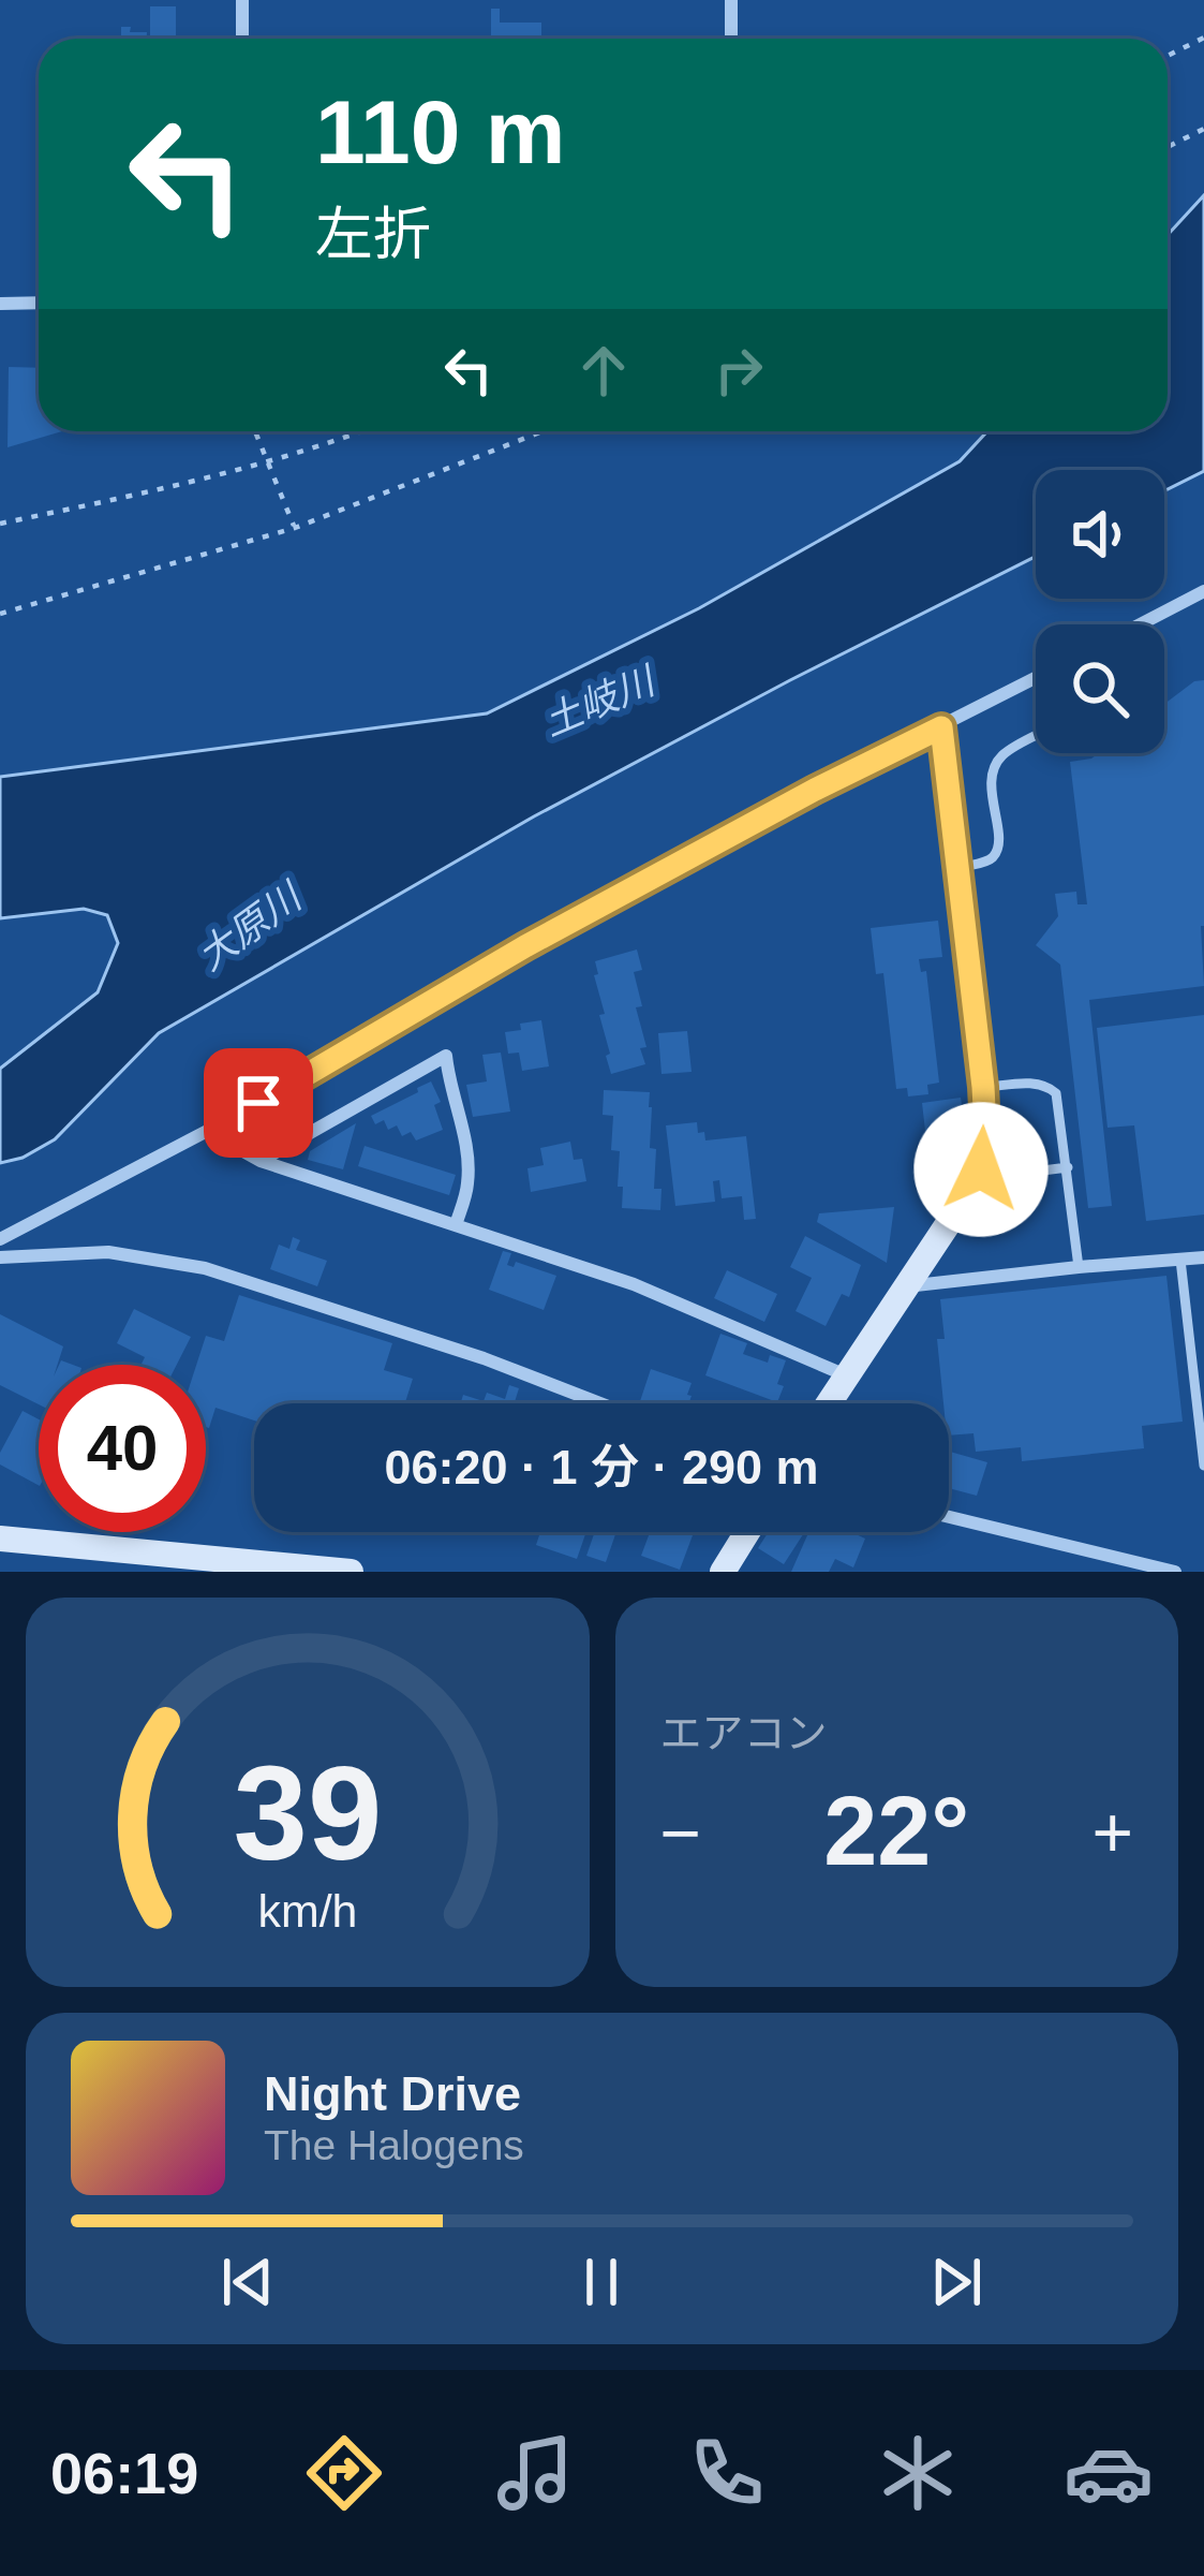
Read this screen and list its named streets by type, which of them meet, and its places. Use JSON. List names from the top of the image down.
{
  "water": ["土岐川", "大原川"],
  "page": {
    "turn": ["110 m", "左折"],
    "limit": "40",
    "trip": "06:20 · 1 分 · 290 m",
    "tile": "エアコン",
    "heat": ["−", "22°", "+"],
    "song": ["Night Drive", "The Halogens"],
    "tabs": "06:19",
    "gauge": ["39", "km/h"]
  }
}
